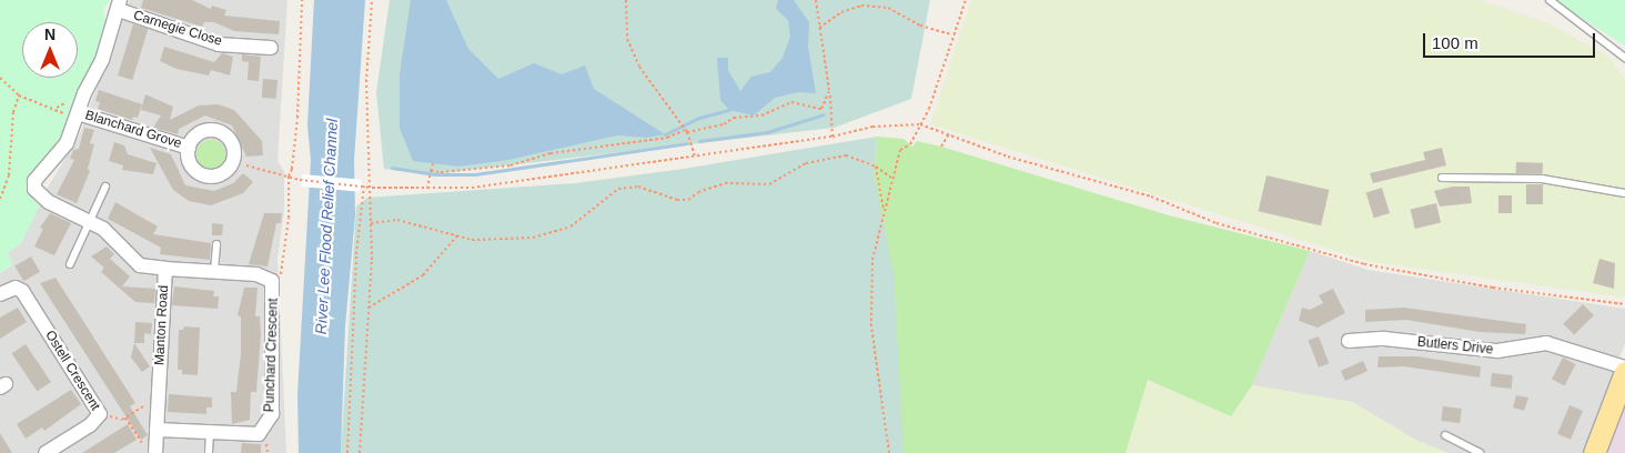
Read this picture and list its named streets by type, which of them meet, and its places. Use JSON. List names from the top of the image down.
{
  "streets": {
    "street": [
      "Carnegie Close",
      "Blanchard Grove",
      "Manton Road",
      "Butlers Drive",
      "Punchard Crescent",
      "Ostell Crescent"
    ]
  },
  "crossings": [
    ["Carnegie Close", "Manton Road"],
    ["Blanchard Grove", "Manton Road"],
    ["Manton Road", "Punchard Crescent"]
  ],
  "water": ["River Lee Flood Relief Channel"],
  "scale_bar": "100 m",
  "north": "top"
}
